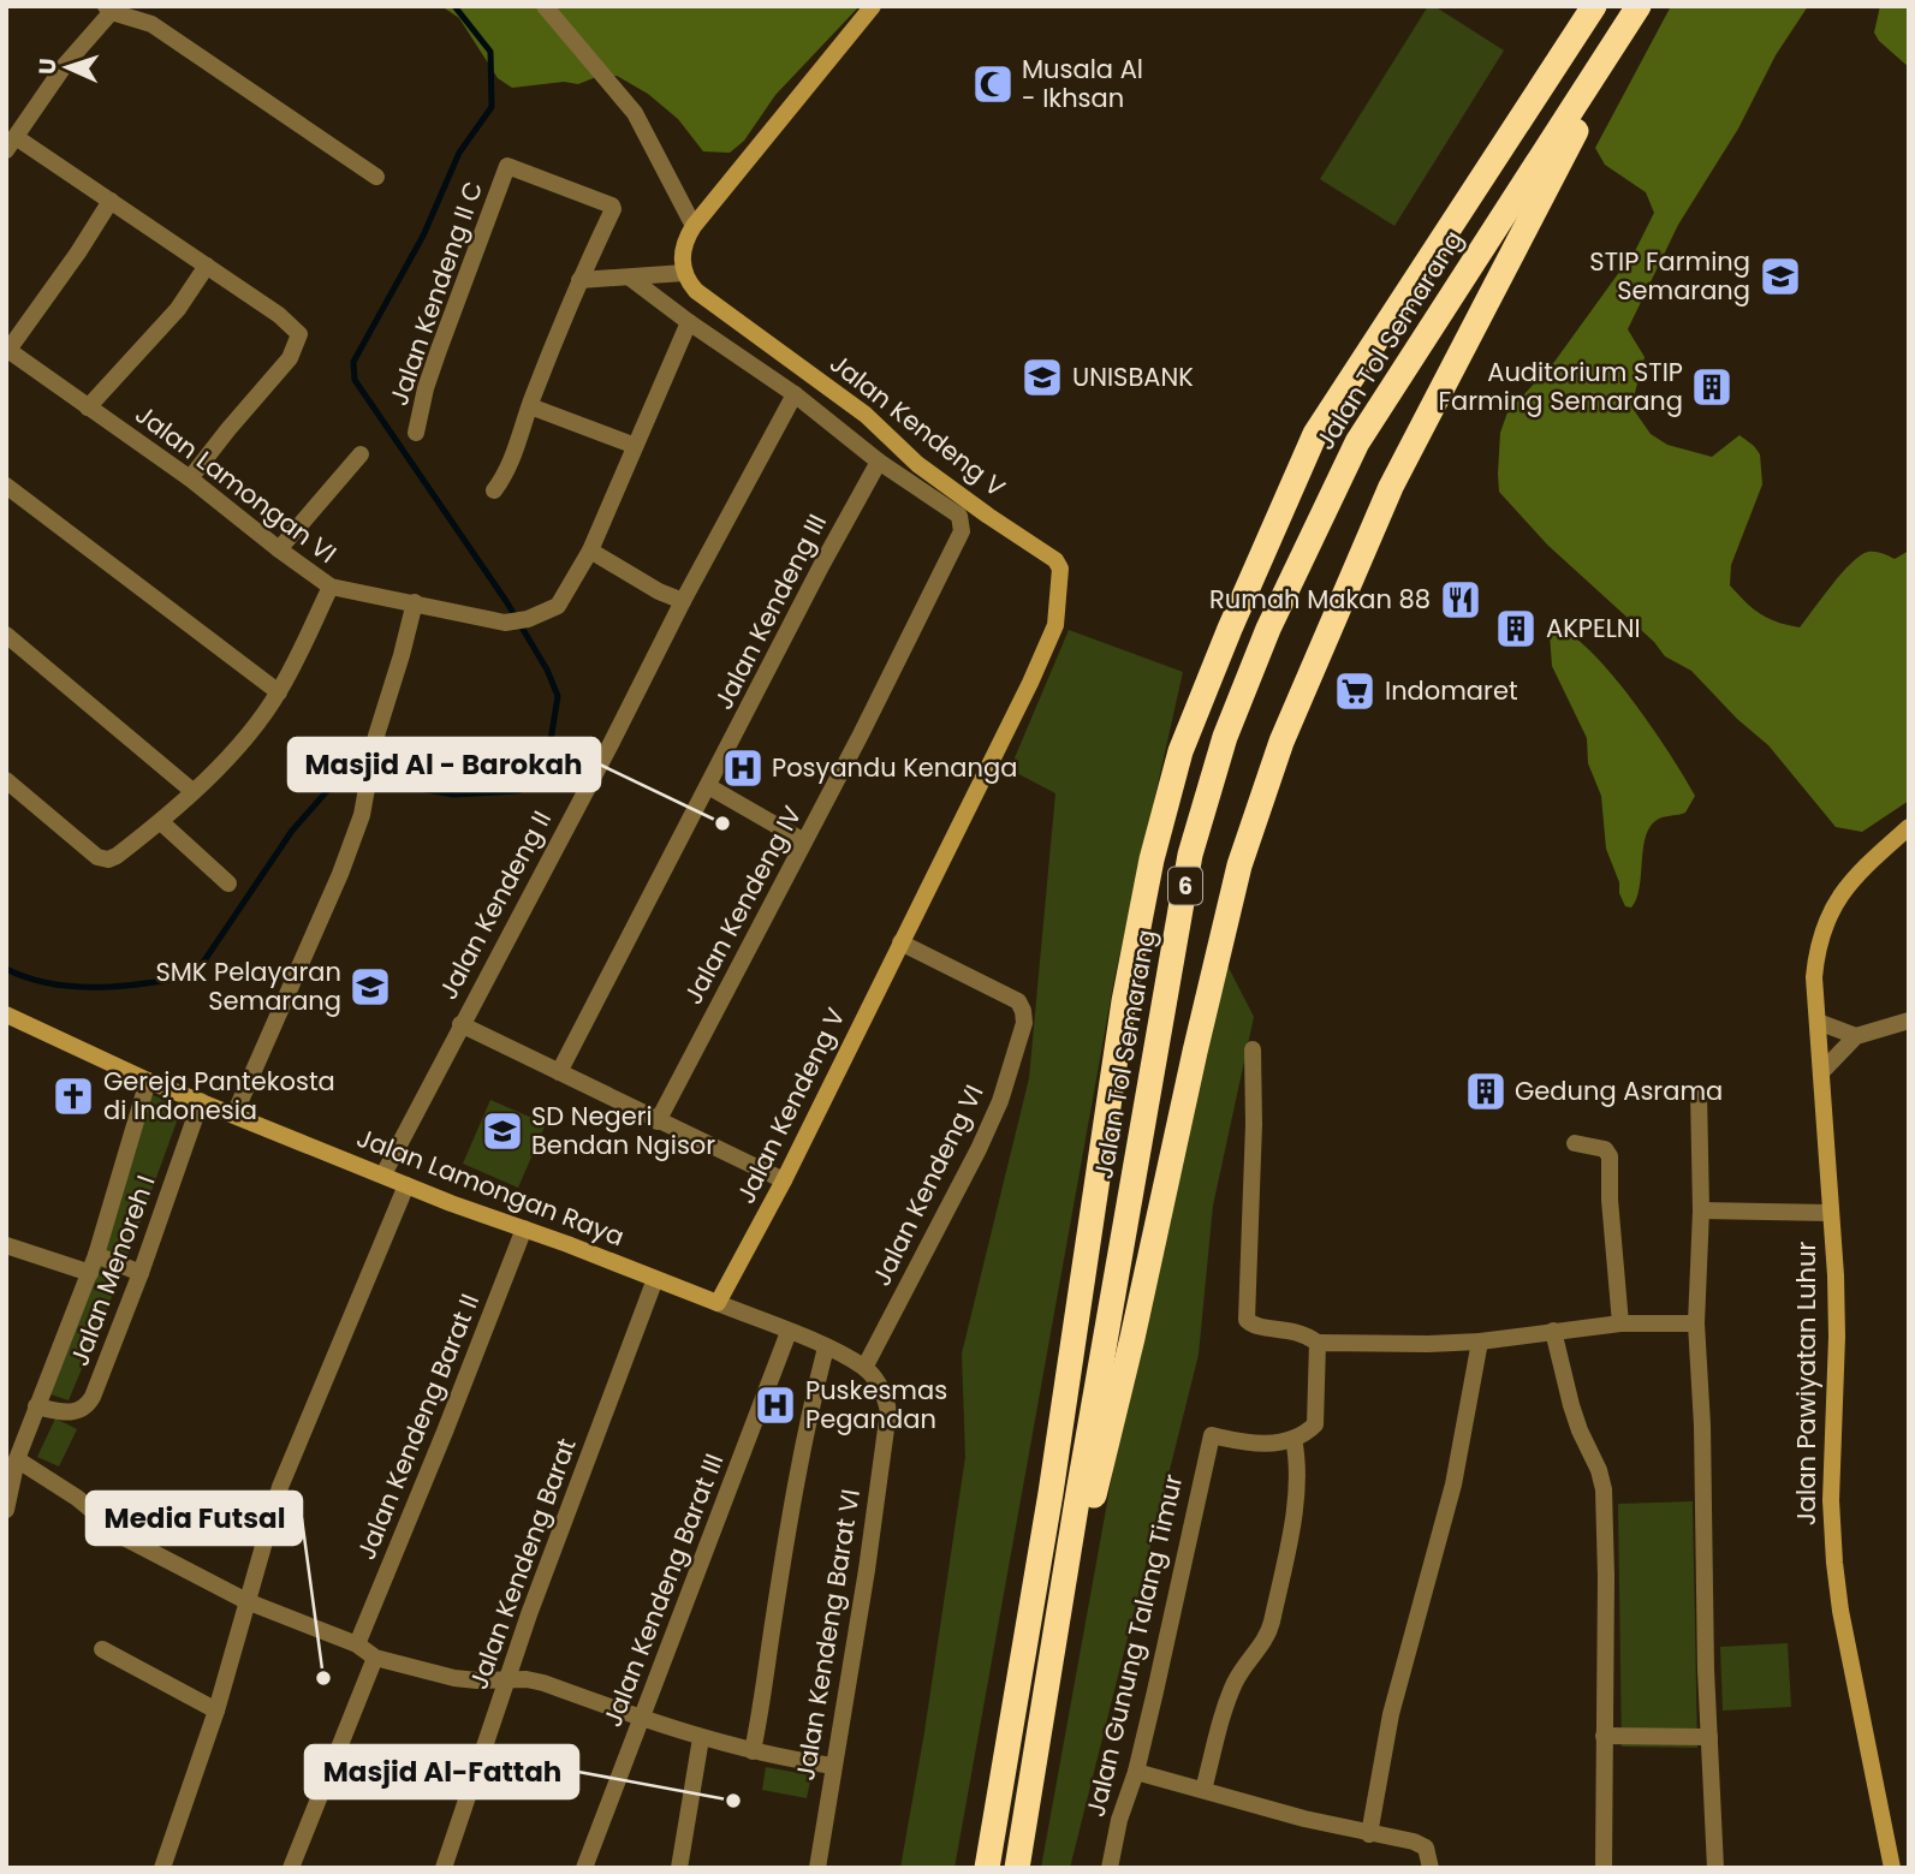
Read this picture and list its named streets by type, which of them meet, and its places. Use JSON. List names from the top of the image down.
{
  "streets": {
    "highway": ["Jalan Tol Semarang", "6"],
    "street": [
      "Jalan Kendeng II C",
      "Jalan Kendeng V",
      "Jalan Lamongan VI",
      "Jalan Kendeng III",
      "Jalan Kendeng II",
      "Jalan Kendeng IV",
      "Jalan Kendeng VI",
      "Jalan Lamongan Raya",
      "Jalan Menoreh I",
      "Jalan Pawiyatan Luhur",
      "Jalan Kendeng Barat II",
      "Jalan Kendeng Barat",
      "Jalan Kendeng Barat III",
      "Jalan Kendeng Barat VI",
      "Jalan Gunung Talang Timur"
    ]
  },
  "crossings": [
    ["Jalan Kendeng V", "Jalan Kendeng VI"],
    ["Jalan Kendeng V", "Jalan Lamongan Raya"],
    ["Jalan Kendeng III", "Jalan Kendeng IV"],
    ["Jalan Kendeng II", "Jalan Lamongan Raya"],
    ["Jalan Kendeng VI", "Jalan Lamongan Raya"],
    ["Jalan Lamongan Raya", "Jalan Menoreh I"],
    ["Jalan Lamongan Raya", "Jalan Kendeng Barat II"],
    ["Jalan Lamongan Raya", "Jalan Kendeng Barat"],
    ["Jalan Lamongan Raya", "Jalan Kendeng Barat III"],
    ["Jalan Lamongan Raya", "Jalan Kendeng Barat VI"]
  ],
  "places": {
    "mosque": ["Musala Al - Ikhsan"],
    "school or university": [
      "STIP Farming Semarang",
      "UNISBANK",
      "SMK Pelayaran Semarang",
      "SD Negeri Bendan Ngisor"
    ],
    "building": ["Auditorium STIP Farming Semarang", "AKPELNI", "Gedung Asrama"],
    "restaurant": ["Rumah Makan 88"],
    "supermarket": ["Indomaret"],
    "hospital": ["Posyandu Kenanga", "Puskesmas Pegandan"],
    "other": ["Masjid Al - Barokah", "Media Futsal", "Masjid Al-Fattah"],
    "church": ["Gereja Pantekosta di Indonesia"]
  },
  "north": "left"
}
